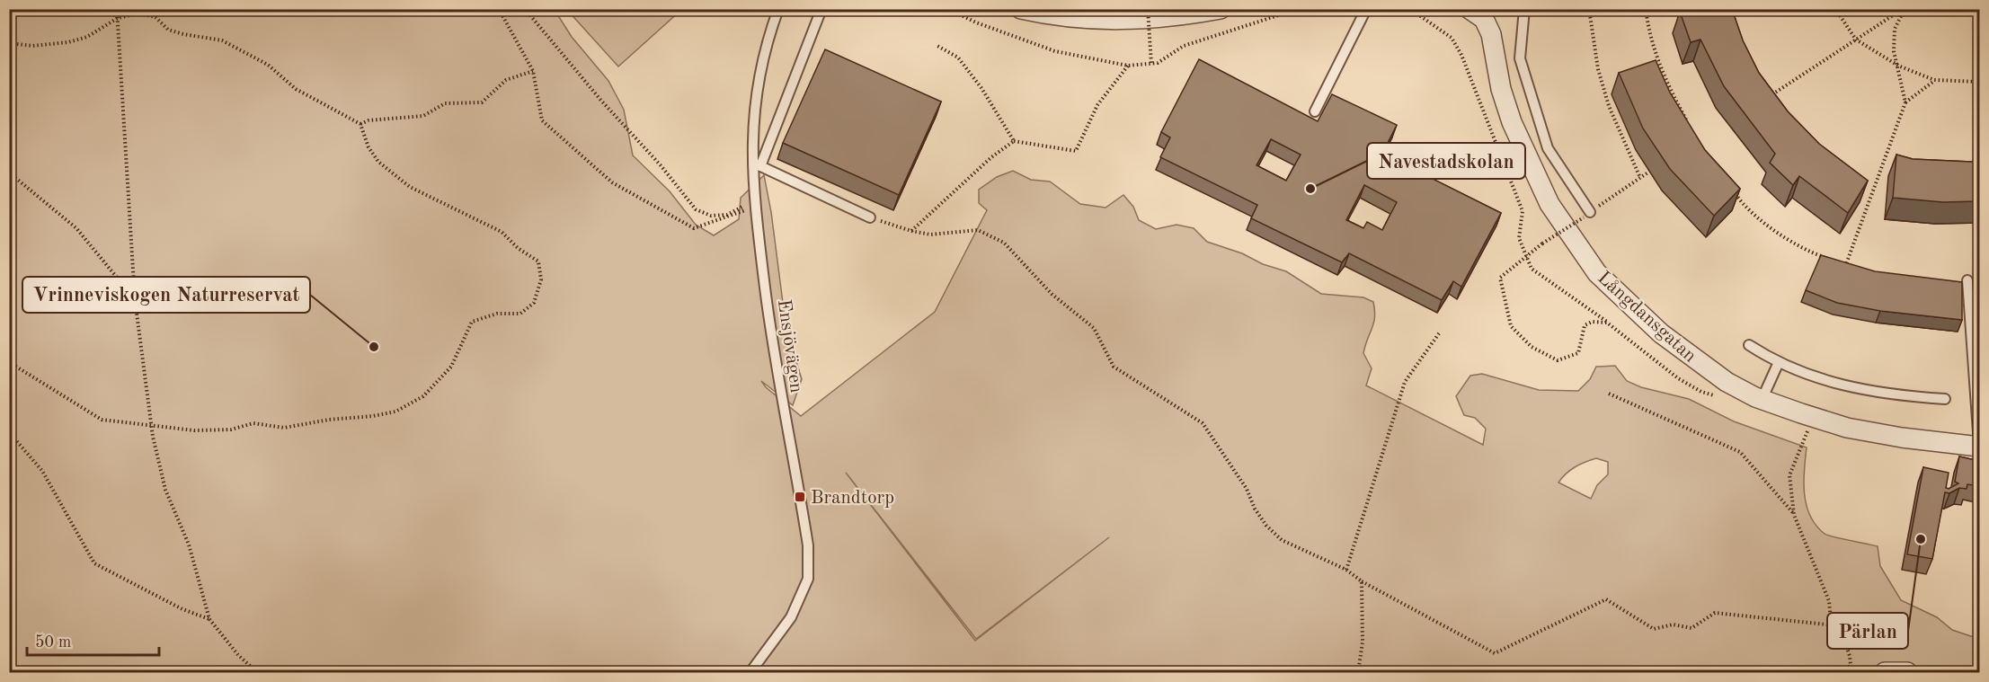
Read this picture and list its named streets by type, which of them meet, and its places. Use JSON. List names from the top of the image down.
{
  "streets": {
    "street": ["Långdansgatan"],
    "lane": ["Ensjövägen"]
  },
  "places": {
    "other": ["Navestadskolan", "Vrinneviskogen Naturreservat", "Pärlan"],
    "transit": ["Brandtorp"]
  },
  "scale_bar": "50 m"
}
